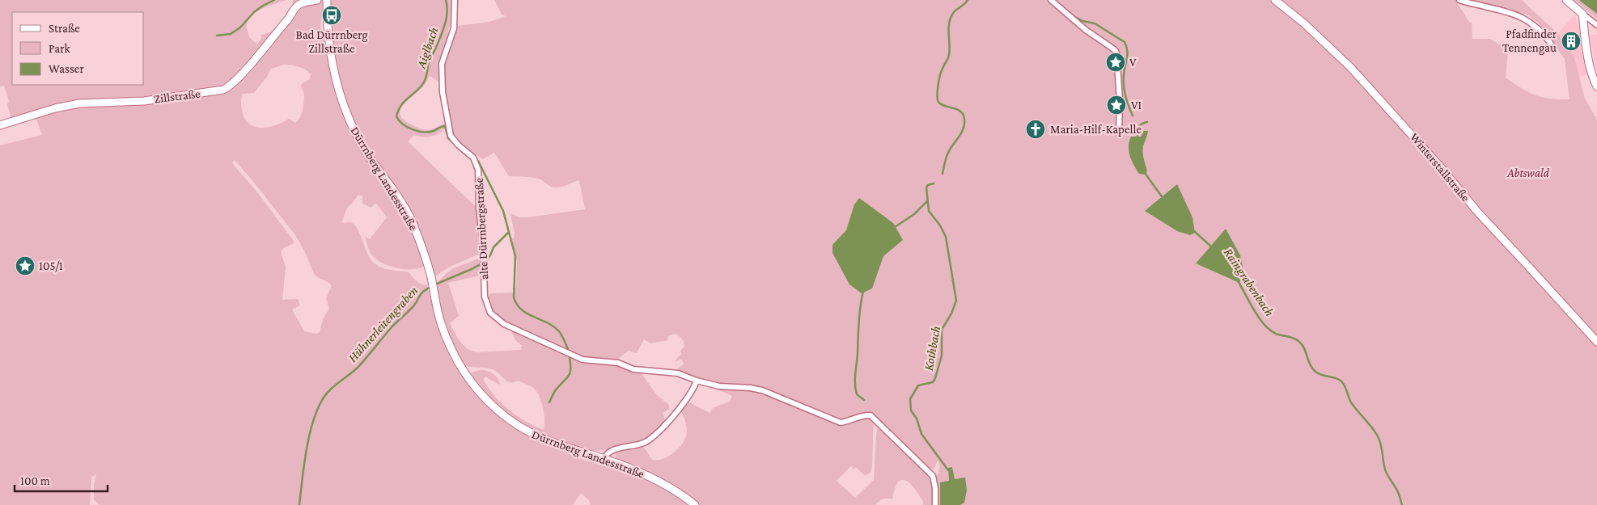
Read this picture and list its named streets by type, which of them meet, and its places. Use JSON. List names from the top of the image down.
{
  "streets": {
    "street": [
      "Zillstraße",
      "Winterstallstraße",
      "Dürrnberg Landesstraße",
      "alte Dürrnbergstraße"
    ]
  },
  "water": [
    "Aiglbach",
    "Raingrabenbach",
    "Hühnerleitengraben",
    "Kothbach"
  ],
  "parks": ["Abtswald"],
  "places": {
    "bus stop": ["Bad Dürrnberg Zillstraße"],
    "building": ["Pfadfinder Tennengau"],
    "place": ["V", "VI", "105/1"],
    "church": ["Maria-Hilf-Kapelle"]
  },
  "legend": ["Straße", "Park", "Wasser"],
  "scale_bar": "100 m"
}
